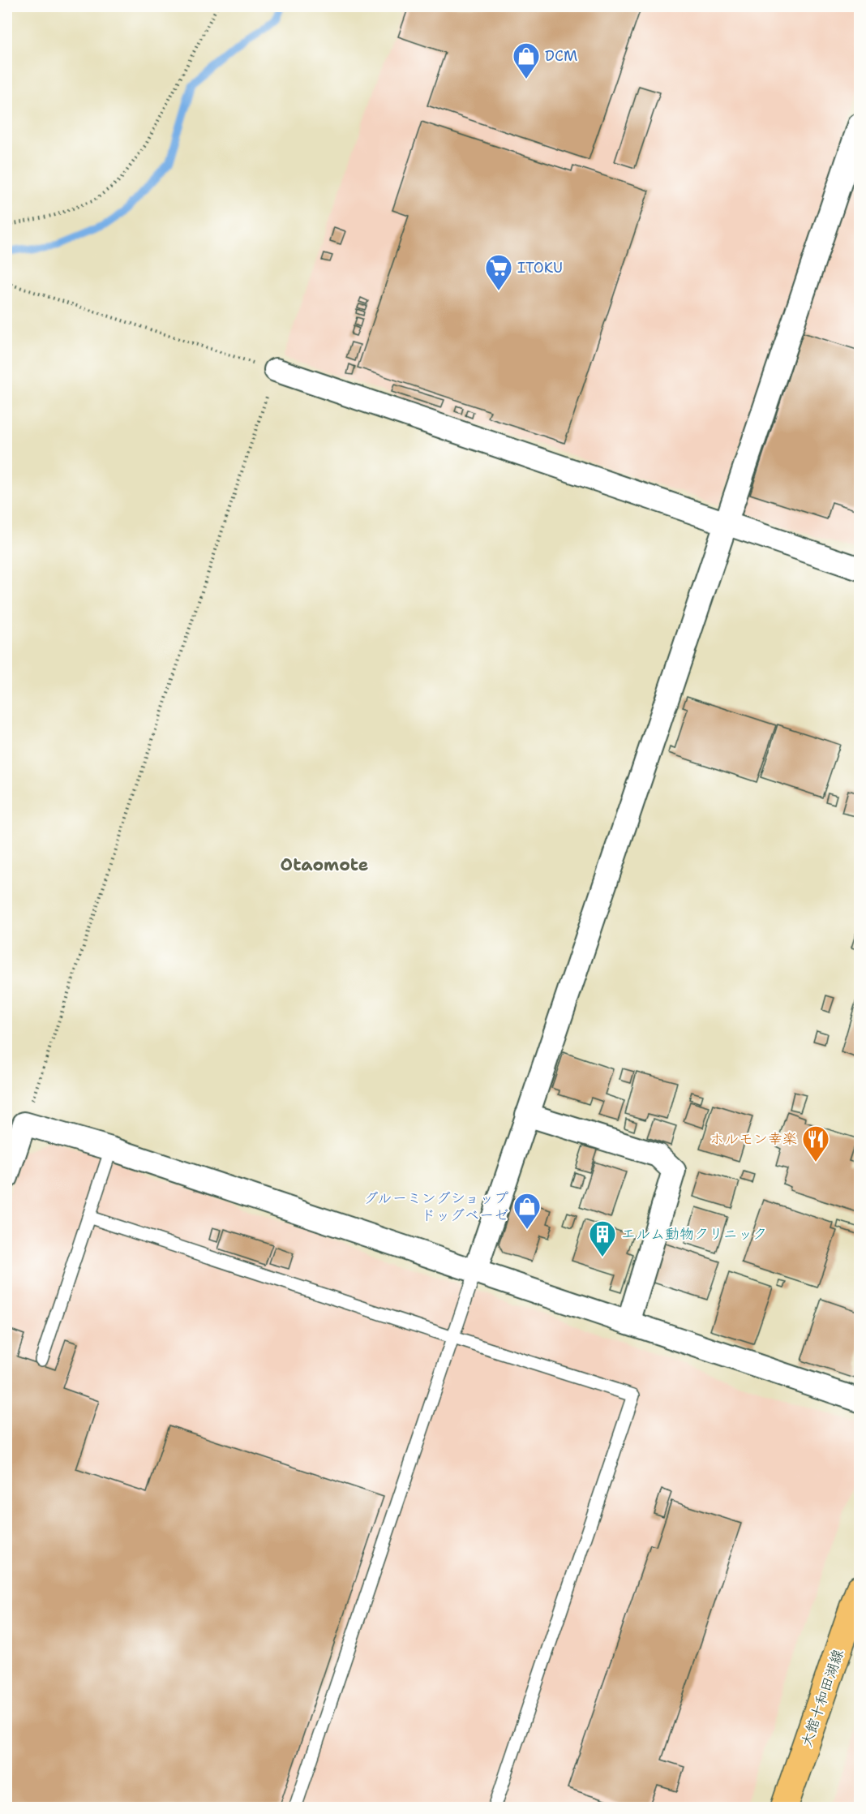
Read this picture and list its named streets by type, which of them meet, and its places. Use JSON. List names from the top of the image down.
{
  "streets": {
    "main road": ["大館十和田湖線"]
  },
  "districts": ["Otaomote"],
  "places": {
    "shop": ["DCM", "グルーミングショップ ドッグベーゼ"],
    "supermarket": ["ITOKU"],
    "restaurant": ["ホルモン幸楽"],
    "building": ["エルム動物クリニック"]
  }
}
